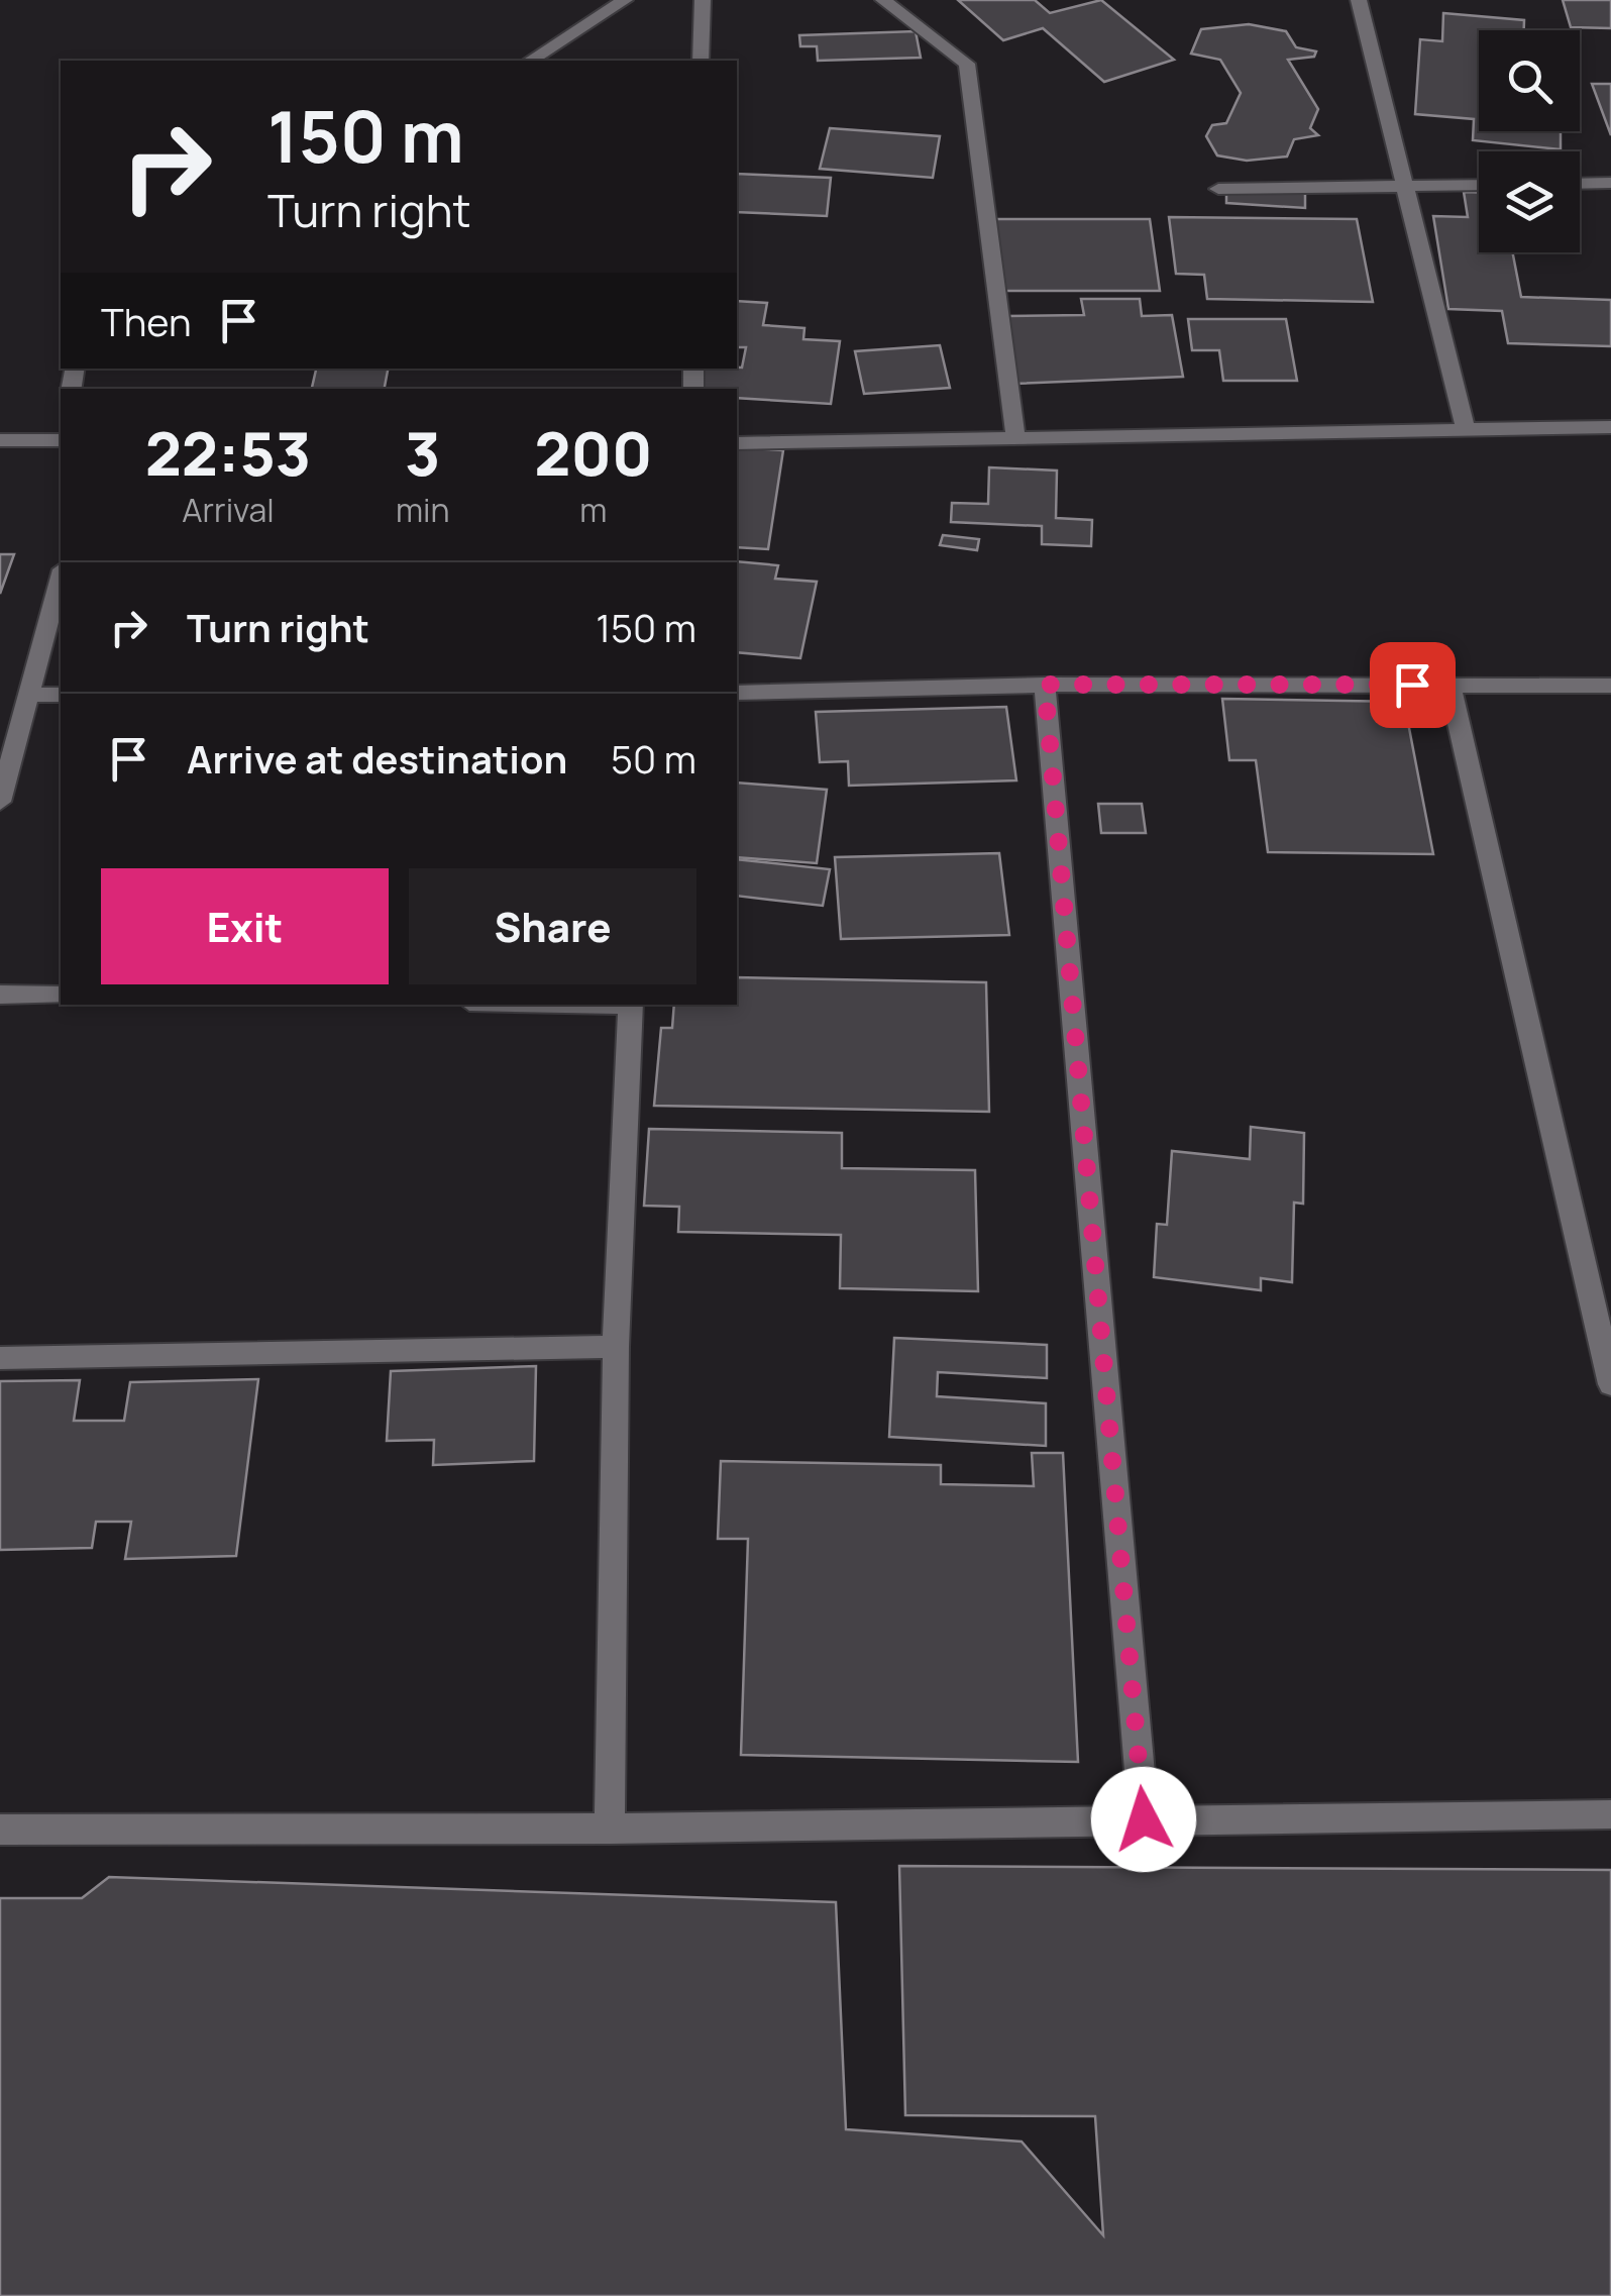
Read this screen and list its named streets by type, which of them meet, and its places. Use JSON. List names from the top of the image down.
{
  "page": {
    "turn": ["150 m", "Turn right"],
    "then": "Then",
    "eta": [
      "22:53",
      "Arrival",
      "3",
      "min",
      "200",
      "m"
    ],
    "list": [
      {
        "name": "Turn right",
        "value": "150 m"
      },
      {
        "name": "Arrive at destination",
        "value": "50 m"
      }
    ],
    "buttons": ["Exit", "Share"]
  }
}
